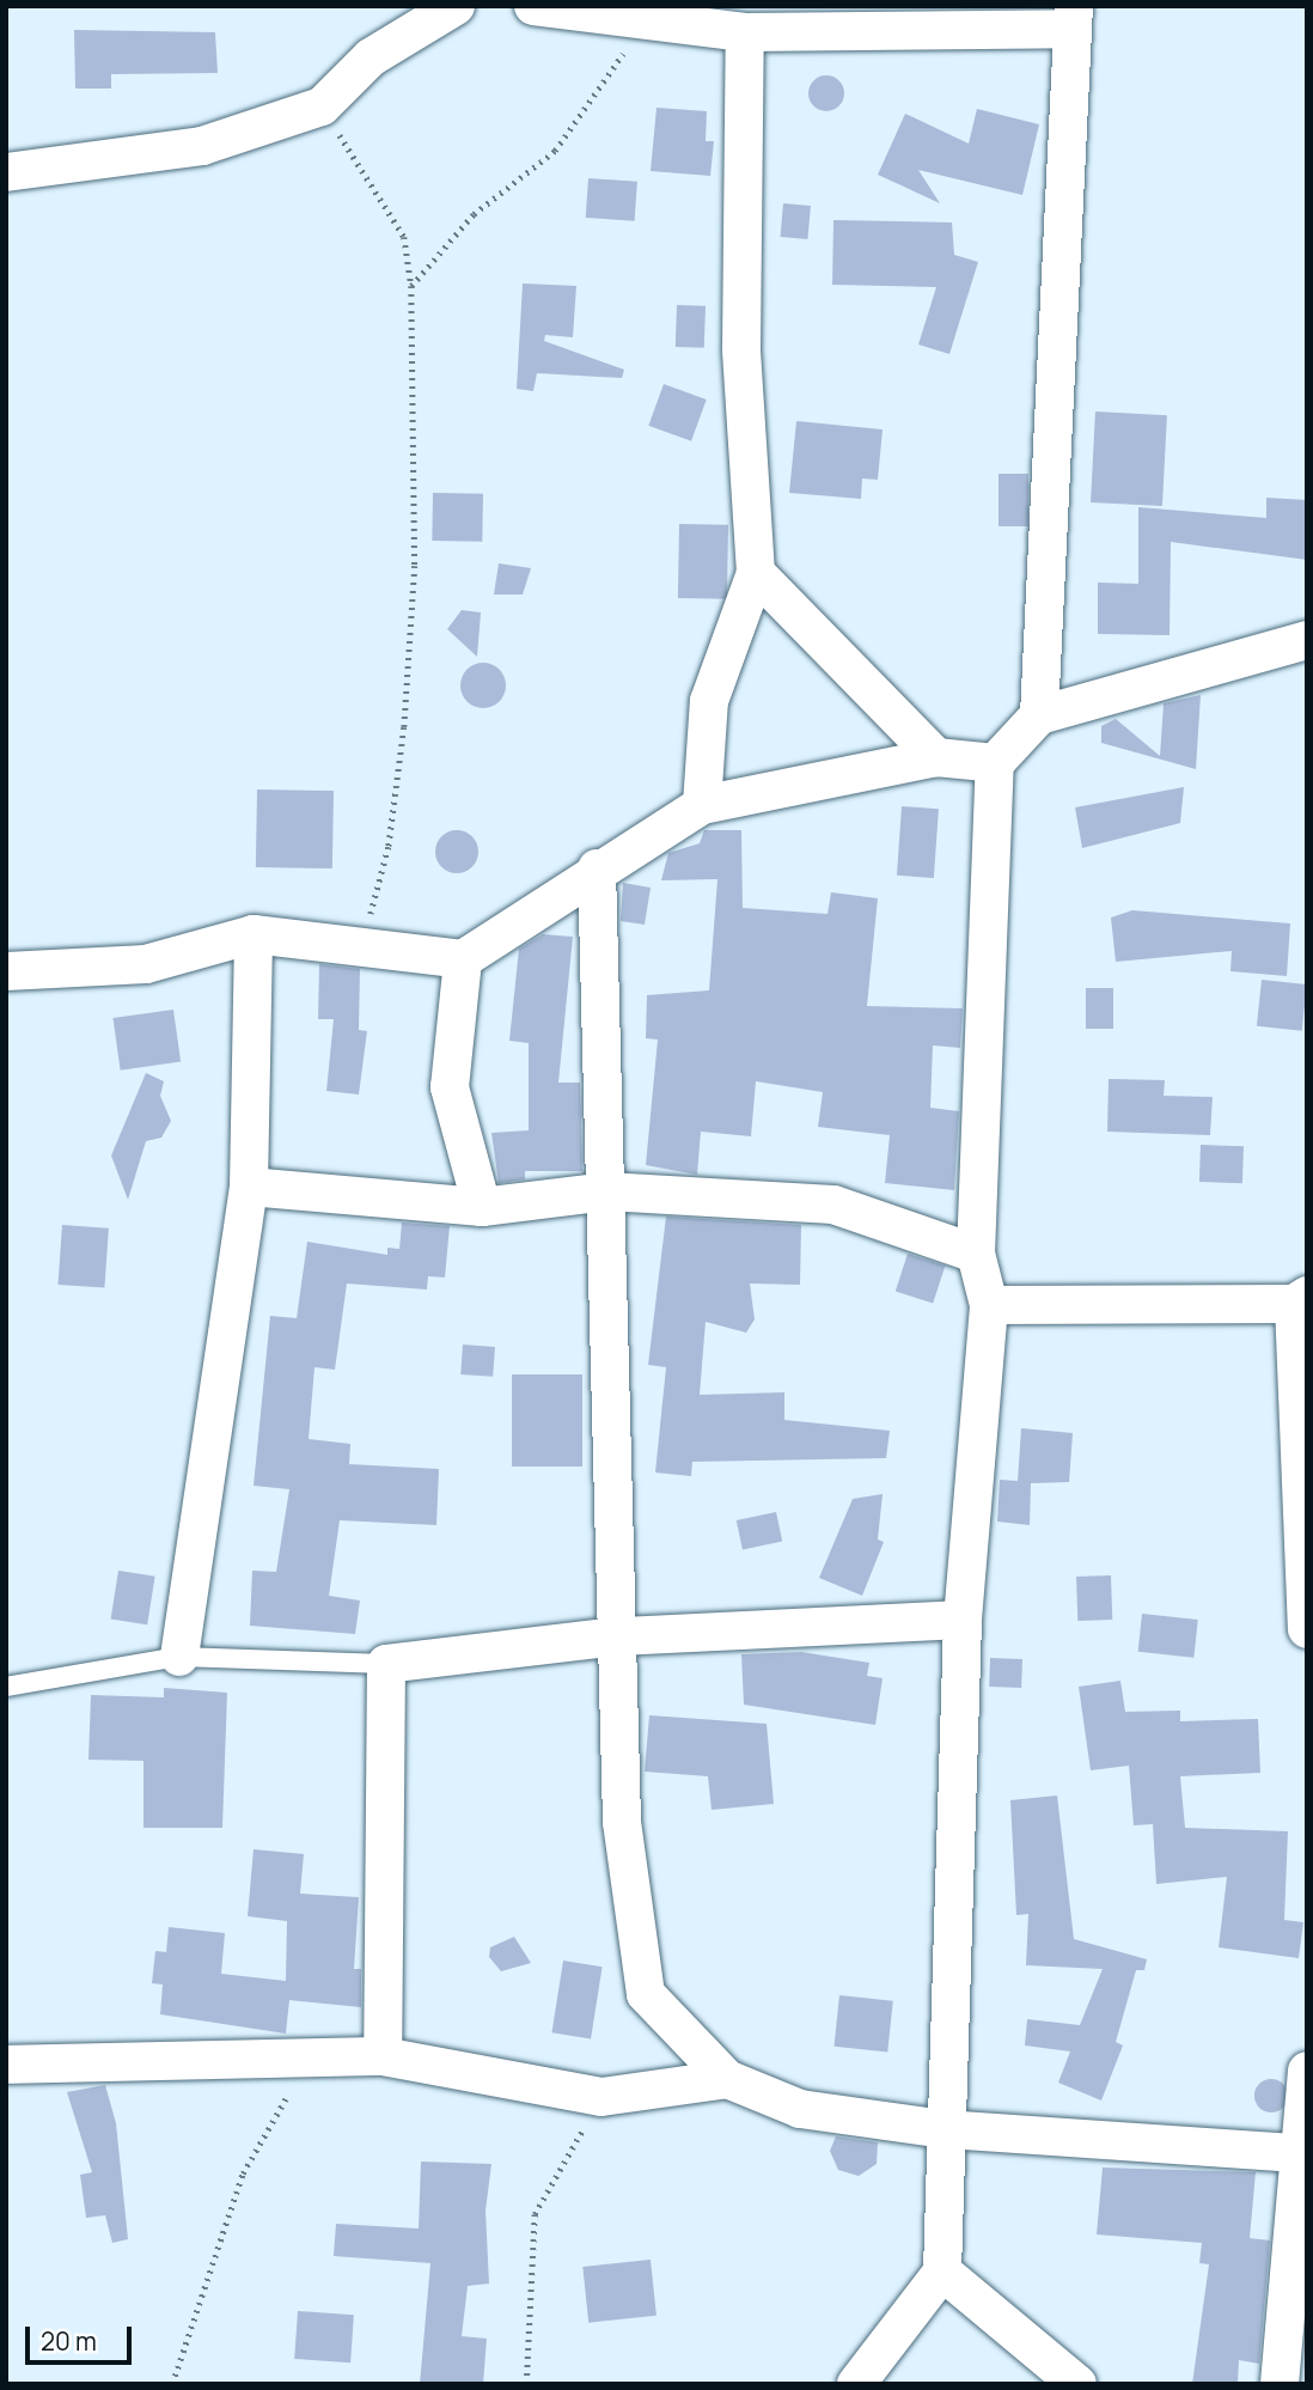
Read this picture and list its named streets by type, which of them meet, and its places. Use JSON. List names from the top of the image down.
{
  "scale_bar": "20 m"
}
